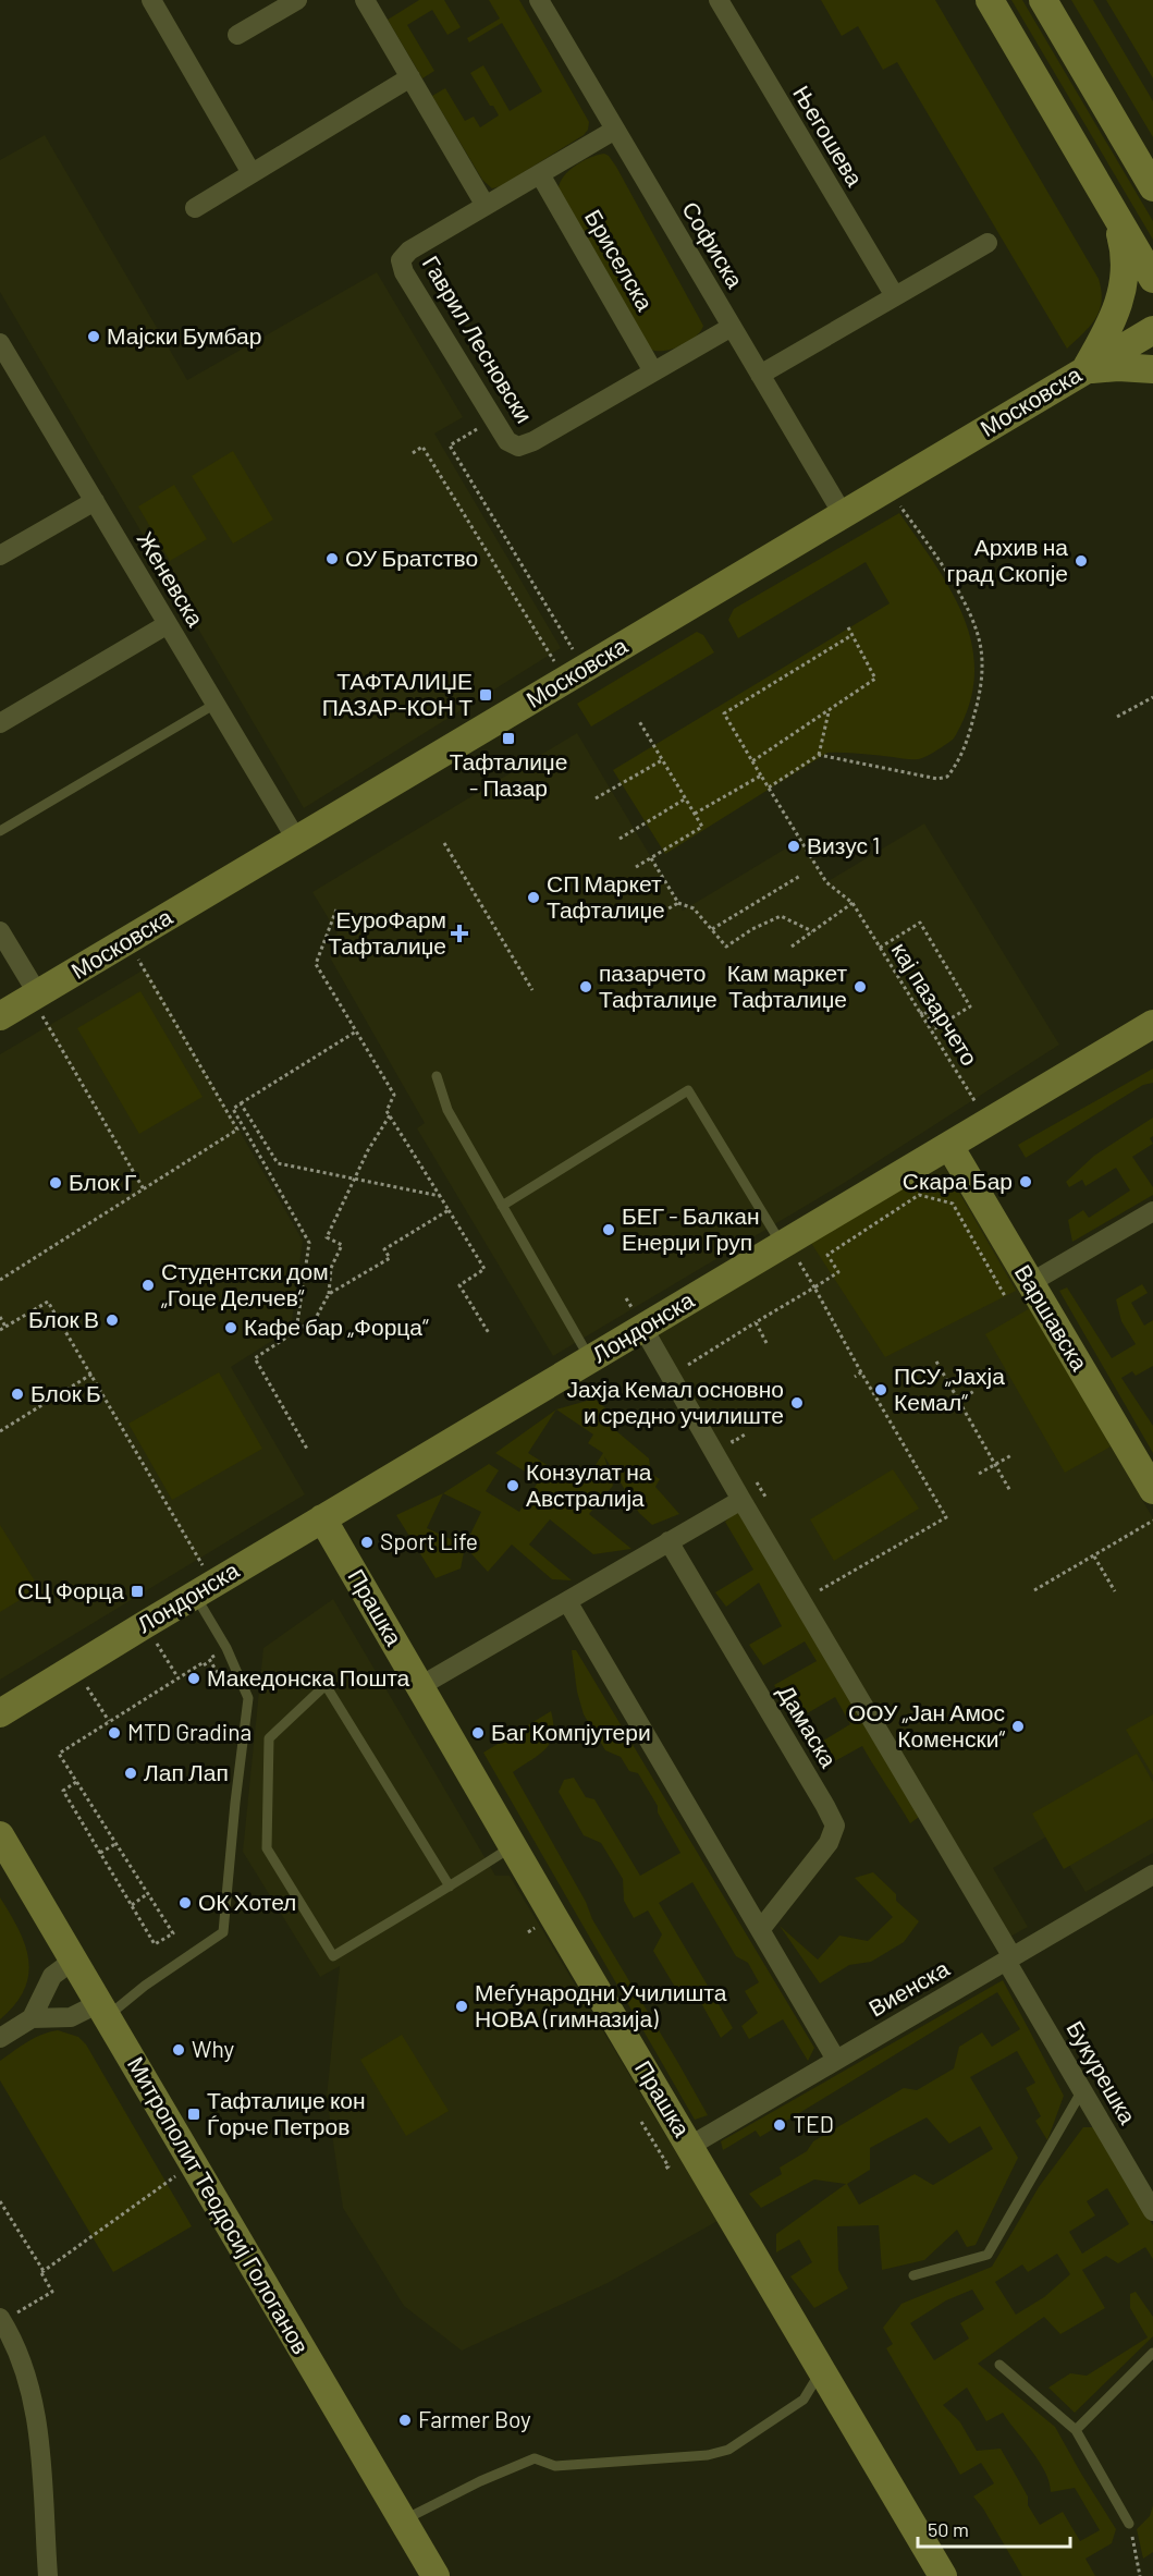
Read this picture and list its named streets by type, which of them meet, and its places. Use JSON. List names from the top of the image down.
{
  "streets": {
    "street": [
      "Његошева",
      "Софиска",
      "Бриселска",
      "Гаврил Лесновски",
      "Московска",
      "Женевска",
      "Варшавска",
      "Лондонска",
      "Прашка",
      "Дамаска",
      "Виенска",
      "Букурешка",
      "Митрополит Теодосиј Гологанов"
    ],
    "path": ["кај пазарчето"]
  },
  "crossings": [
    ["Софиска", "Гаврил Лесновски"],
    ["Софиска", "Московска"],
    ["Бриселска", "Гаврил Лесновски"],
    ["Московска", "Женевска"],
    ["кај пазарчето", "Лондонска"],
    ["Варшавска", "Лондонска"],
    ["Лондонска", "Прашка"],
    ["Лондонска", "Букурешка"],
    ["Прашка", "Виенска"],
    ["Виенска", "Букурешка"]
  ],
  "places": {
    "other": [
      "Мајски Бумбар",
      "ОУ Братство",
      "Архив на град Скопје",
      "Визус 1",
      "СП Маркет Тафталиџе",
      "пазарчето Тафталиџе",
      "Кам маркет Тафталиџе",
      "Скара Бар",
      "Блок Г",
      "БЕГ - Балкан Енерџи Груп",
      "Студентски дом „Гоце Делчев“",
      "Блок В",
      "Кaфе бар „Форца“",
      "ПСУ „Јахја Кемал“",
      "Блок Б",
      "Јахја Кемал основно и средно училиште",
      "Конзулат на Австралија",
      "Sport Life",
      "Македонска Пошта",
      "ООУ „Јан Амос Коменски“",
      "MTD Gradina",
      "Баг Компјутери",
      "Лап Лап",
      "ОК Хотел",
      "Меѓународни Училишта НОВА (гимназија)",
      "Why",
      "TED",
      "Farmer Boy"
    ],
    "transit": [
      "ТАФТАЛИЏЕ ПАЗАР-КОН Т",
      "Тафталиџе - Пазар",
      "СЦ Форца",
      "Тафталиџе кон Ѓорче Петров"
    ],
    "health": ["ЕуроФарм Тафталиџе"]
  },
  "scale_bar": "50 m"
}
